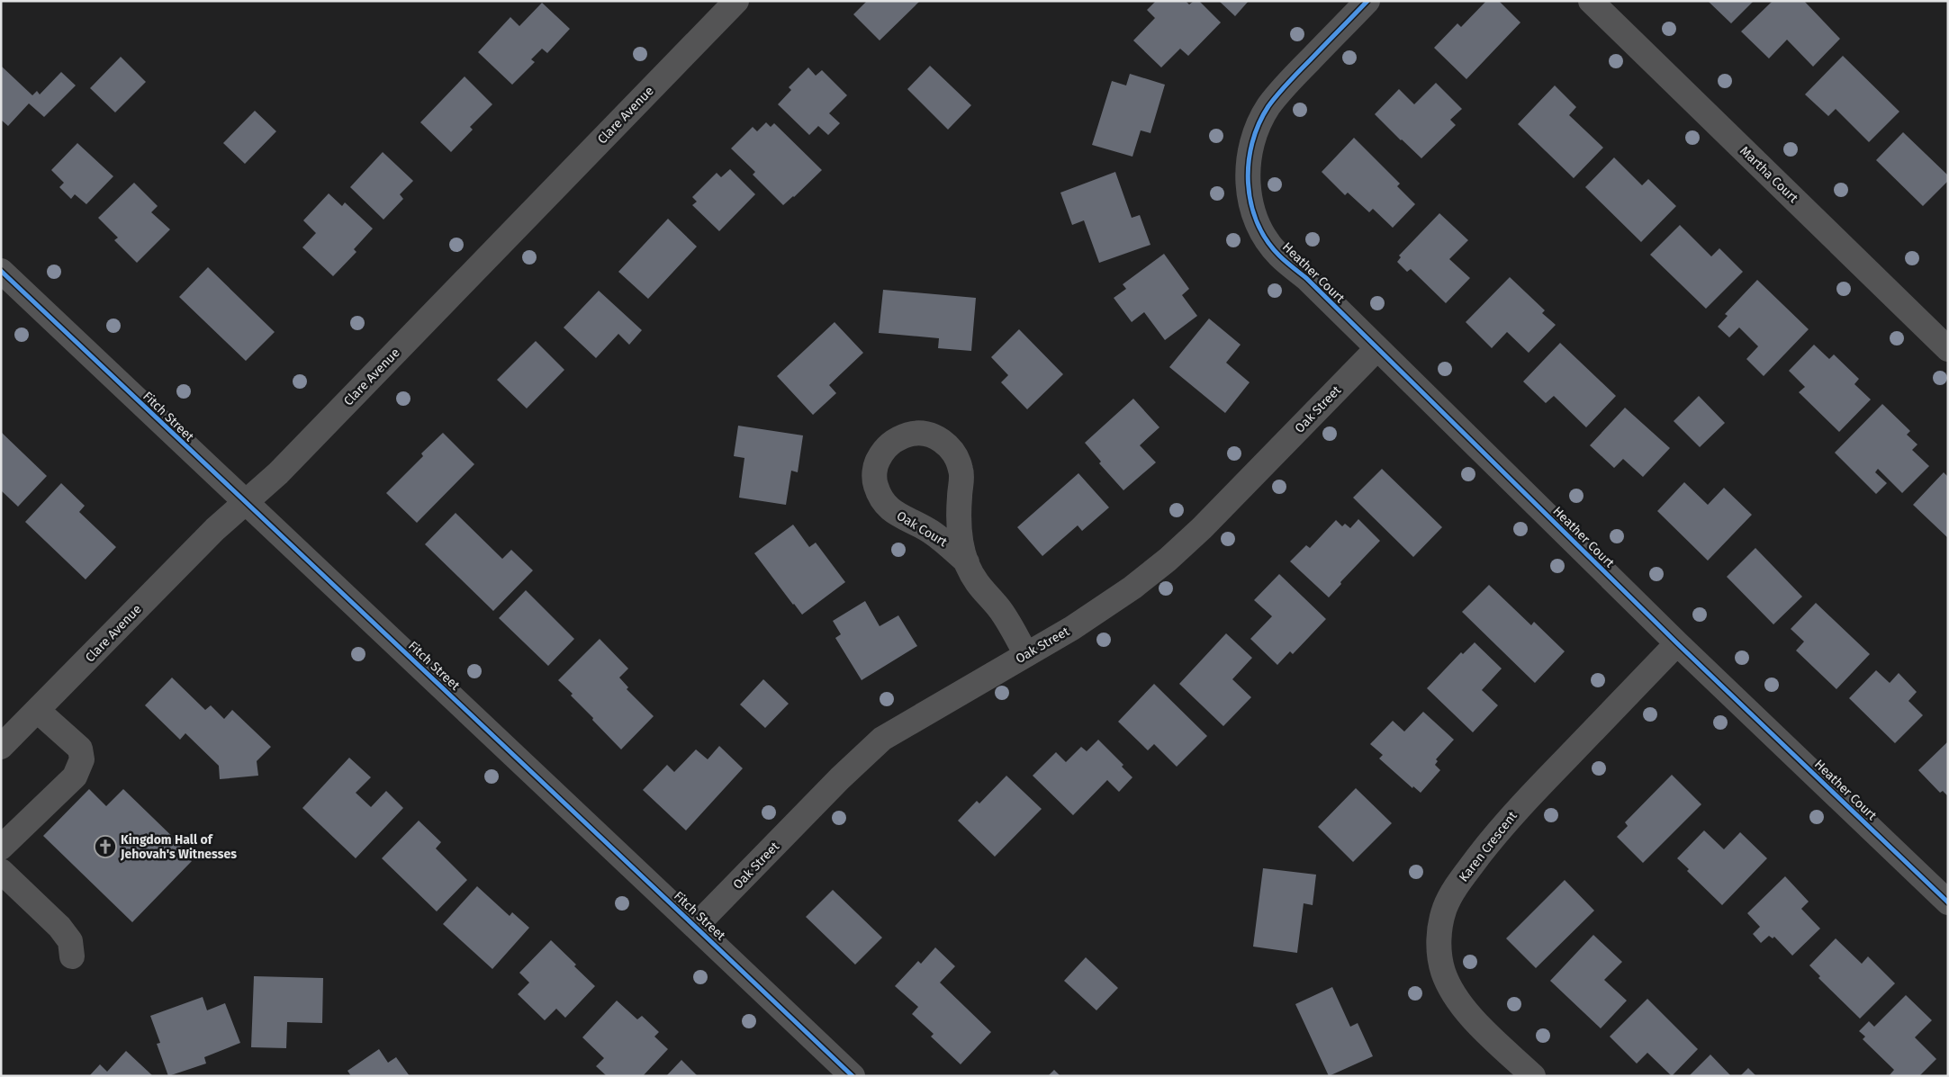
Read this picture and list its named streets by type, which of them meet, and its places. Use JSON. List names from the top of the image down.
{
  "streets": {
    "street": [
      "Clare Avenue",
      "Martha Court",
      "Heather Court",
      "Oak Street",
      "Fitch Street",
      "Oak Court",
      "Karen Crescent"
    ]
  },
  "crossings": [
    ["Clare Avenue", "Fitch Street"],
    ["Heather Court", "Oak Street"],
    ["Heather Court", "Karen Crescent"],
    ["Oak Street", "Fitch Street"],
    ["Oak Street", "Oak Court"]
  ],
  "places": {
    "church": ["Kingdom Hall of Jehovah's Witnesses"]
  }
}
